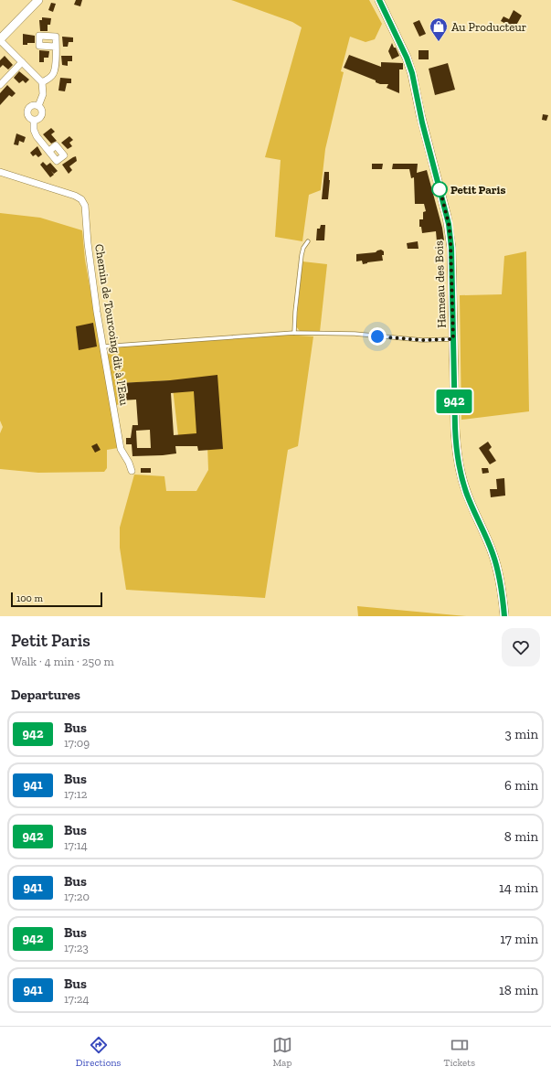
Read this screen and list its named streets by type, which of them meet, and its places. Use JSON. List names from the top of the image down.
{
  "streets": {
    "street": ["Hameau des Bois", "Chemin de Tourcoing dit à l'Eau"]
  },
  "places": {
    "shop": ["Au Producteur"],
    "other": ["Petit Paris"]
  },
  "lines": ["bus line 942"],
  "scale_bar": "100 m",
  "page": {
    "on_map": "942",
    "scale": "100 m",
    "heading": [
      ["Petit Paris", "Walk · 4 min · 250 m"],
      "Departures"
    ],
    "list": [
      {
        "mark": "942",
        "name": "Bus",
        "note": "17:09",
        "value": "3 min"
      },
      {
        "mark": "941",
        "name": "Bus",
        "note": "17:12",
        "value": "6 min"
      },
      {
        "mark": "942",
        "name": "Bus",
        "note": "17:14",
        "value": "8 min"
      },
      {
        "mark": "941",
        "name": "Bus",
        "note": "17:20",
        "value": "14 min"
      },
      {
        "mark": "942",
        "name": "Bus",
        "note": "17:23",
        "value": "17 min"
      },
      {
        "mark": "941",
        "name": "Bus",
        "note": "17:24",
        "value": "18 min"
      }
    ],
    "tabs": ["Directions", "Map", "Tickets"]
  }
}
